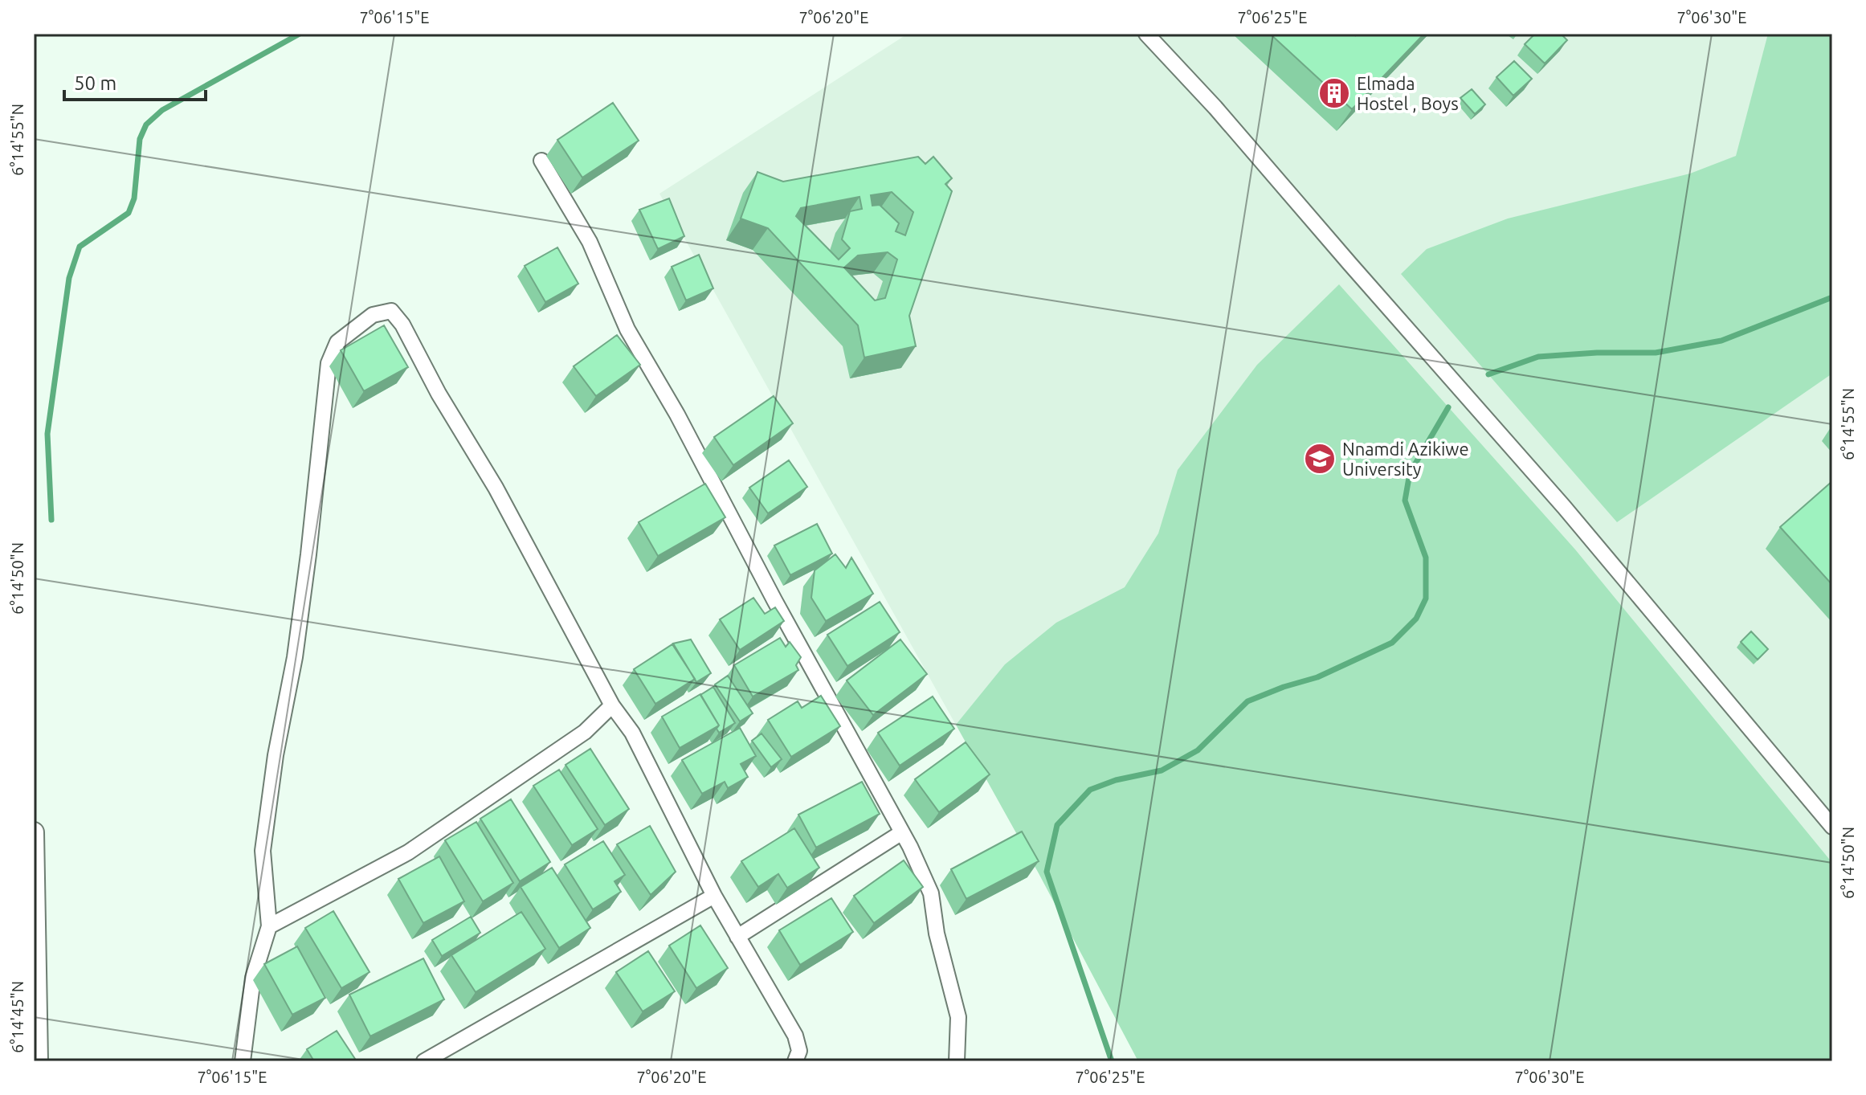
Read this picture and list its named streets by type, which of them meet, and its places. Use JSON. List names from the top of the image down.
{
  "places": {
    "building": ["Elmada Hostel , Boys"],
    "school or university": ["Nnamdi Azikiwe University"]
  },
  "scale_bar": "50 m",
  "coordinates": [
    "7°06'15\"E",
    "7°06'20\"E",
    "7°06'25\"E",
    "7°06'30\"E",
    "6°14'55\"N",
    "6°14'50\"N",
    "6°14'45\"N"
  ]
}
